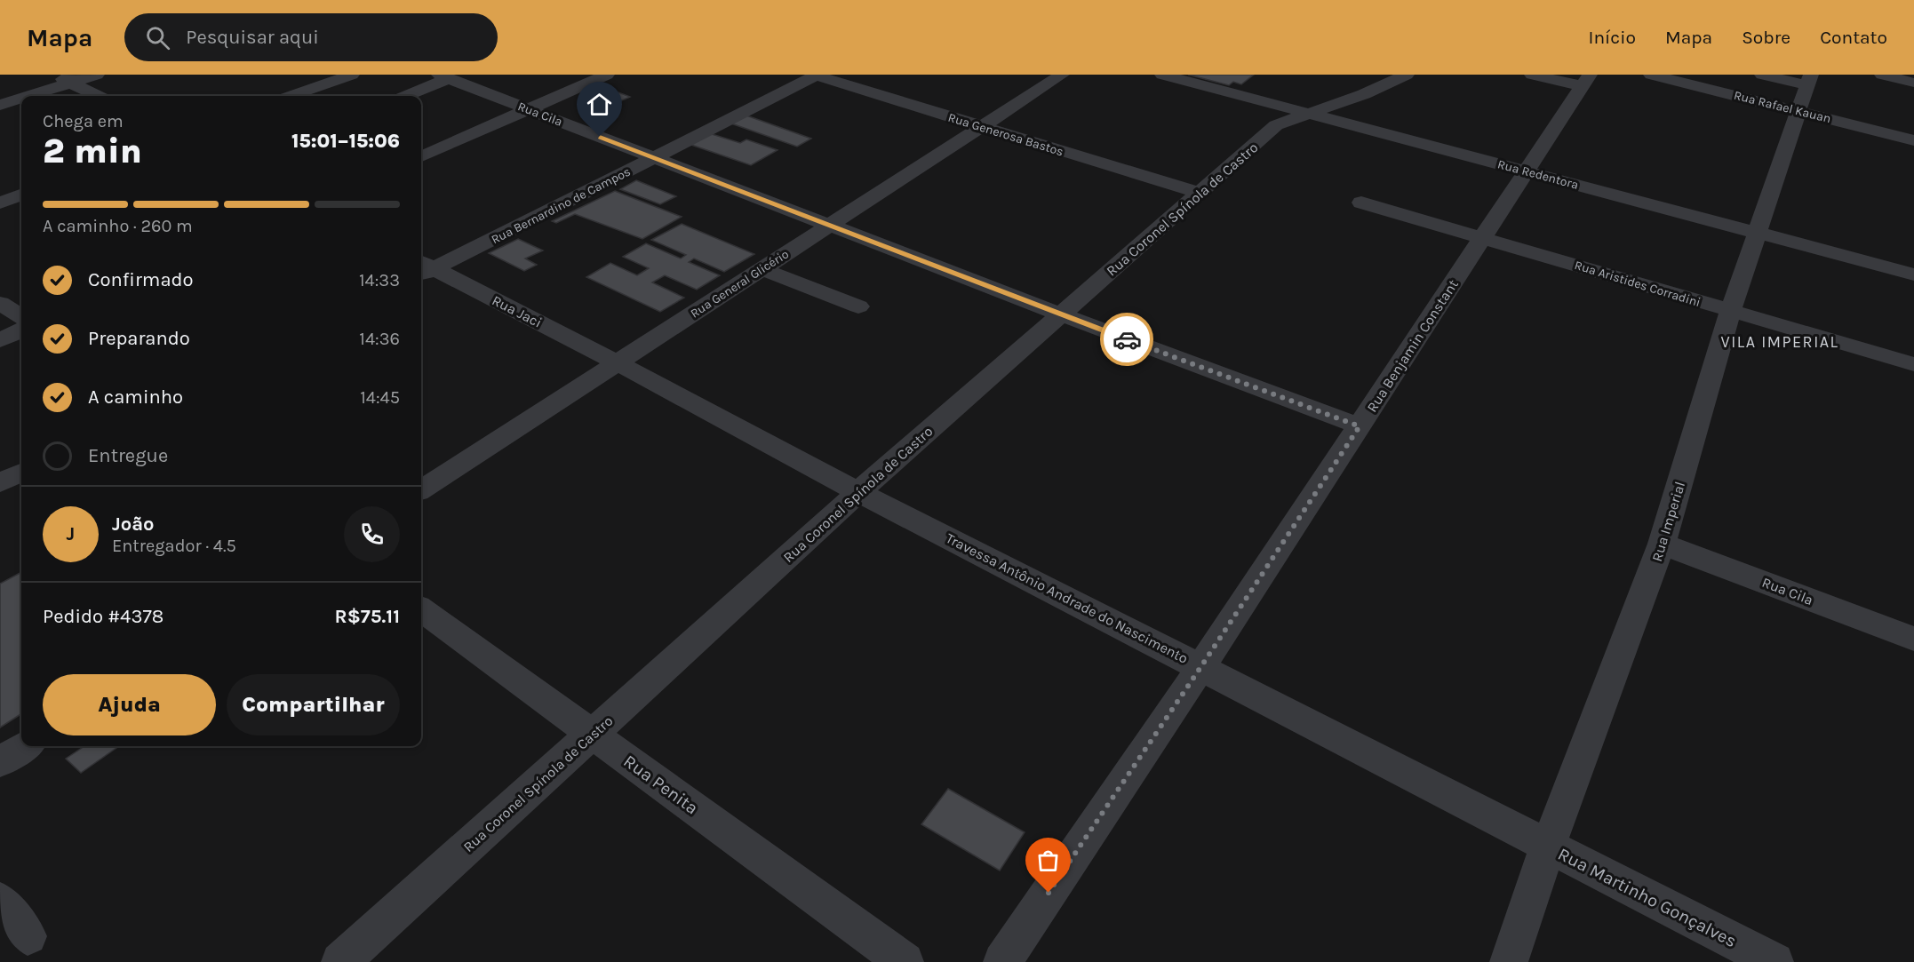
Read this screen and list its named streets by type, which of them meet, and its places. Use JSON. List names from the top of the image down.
{
  "streets": {
    "street": [
      "Rua Rafael Kauan",
      "Rua Cila",
      "Rua Generosa Bastos",
      "Rua Redentora",
      "Rua Bernardino de Campos",
      "Rua Coronel Spínola de Castro",
      "Rua General Glicério",
      "Rua Aristides Corradini",
      "Rua Jaci",
      "Rua Benjamin Constant",
      "Rua Imperial",
      "Travessa Antônio Andrade do Nascimento",
      "Rua Penita",
      "Rua Martinho Gonçalves"
    ]
  },
  "crossings": [
    ["Rua Rafael Kauan", "Rua Imperial"],
    ["Rua Cila", "Rua Bernardino de Campos"],
    ["Rua Cila", "Rua Coronel Spínola de Castro"],
    ["Rua Cila", "Rua General Glicério"],
    ["Rua Cila", "Rua Benjamin Constant"],
    ["Rua Cila", "Rua Imperial"],
    ["Rua Generosa Bastos", "Rua Bernardino de Campos"],
    ["Rua Generosa Bastos", "Rua Coronel Spínola de Castro"],
    ["Rua Generosa Bastos", "Rua General Glicério"],
    ["Rua Redentora", "Rua Coronel Spínola de Castro"],
    ["Rua Redentora", "Rua Benjamin Constant"],
    ["Rua Redentora", "Rua Imperial"],
    ["Rua Bernardino de Campos", "Rua Jaci"],
    ["Rua Coronel Spínola de Castro", "Travessa Antônio Andrade do Nascimento"],
    ["Rua Coronel Spínola de Castro", "Rua Penita"],
    ["Rua General Glicério", "Rua Jaci"],
    ["Rua General Glicério", "Travessa Antônio Andrade do Nascimento"],
    ["Rua Aristides Corradini", "Rua Benjamin Constant"],
    ["Rua Aristides Corradini", "Rua Imperial"],
    ["Rua Jaci", "Travessa Antônio Andrade do Nascimento"],
    ["Rua Benjamin Constant", "Travessa Antônio Andrade do Nascimento"],
    ["Rua Imperial", "Travessa Antônio Andrade do Nascimento"],
    ["Rua Imperial", "Rua Martinho Gonçalves"],
    ["Travessa Antônio Andrade do Nascimento", "Rua Martinho Gonçalves"]
  ],
  "districts": ["VILA IMPERIAL"],
  "page": {
    "header": "Mapa",
    "search": "Pesquisar aqui",
    "nav": [
      "Início",
      "Mapa",
      "Sobre",
      "Contato"
    ],
    "heading": ["2 min", "Chega em", "15:01–15:06"],
    "panel": [
      "João",
      "Entregador · 4.5",
      "Pedido #4378",
      "R$75.11"
    ],
    "bar": "A caminho · 260 m",
    "list": [
      ["Confirmado", "14:33"],
      ["Preparando", "14:36"],
      ["A caminho", "14:45"],
      "Entregue"
    ],
    "round": "J",
    "buttons": ["Ajuda", "Compartilhar"]
  }
}
